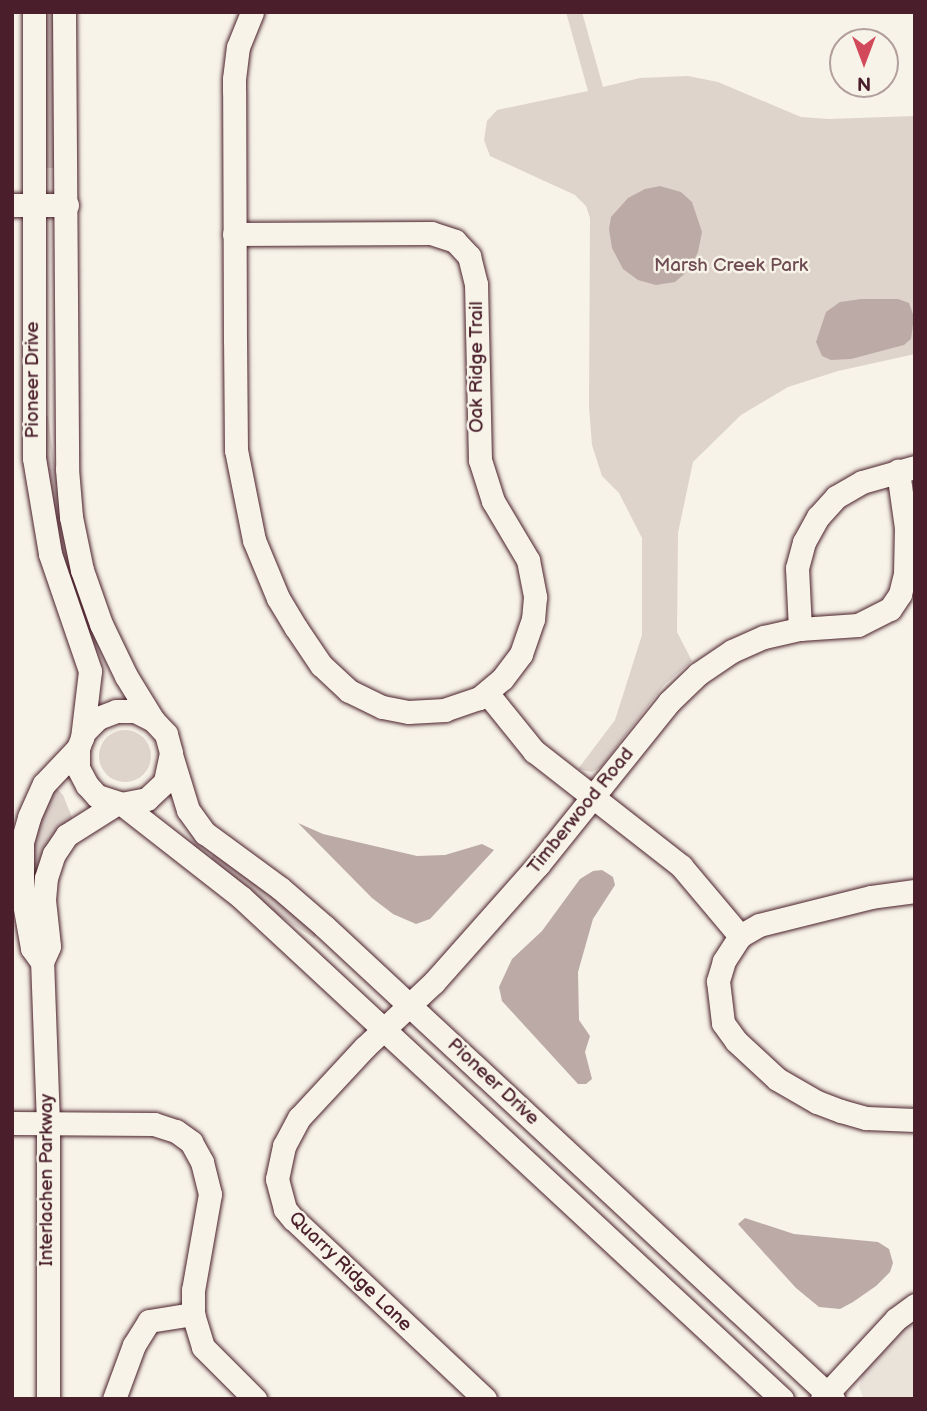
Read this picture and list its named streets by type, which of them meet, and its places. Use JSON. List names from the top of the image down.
{
  "streets": {
    "street": [
      "Oak Ridge Trail",
      "Pioneer Drive",
      "Timberwood Road",
      "Interlachen Parkway",
      "Quarry Ridge Lane"
    ]
  },
  "crossings": [
    ["Pioneer Drive", "Timberwood Road"],
    ["Pioneer Drive", "Interlachen Parkway"],
    ["Pioneer Drive", "Quarry Ridge Lane"],
    ["Timberwood Road", "Quarry Ridge Lane"]
  ],
  "parks": ["Marsh Creek Park"],
  "north": "bottom"
}
